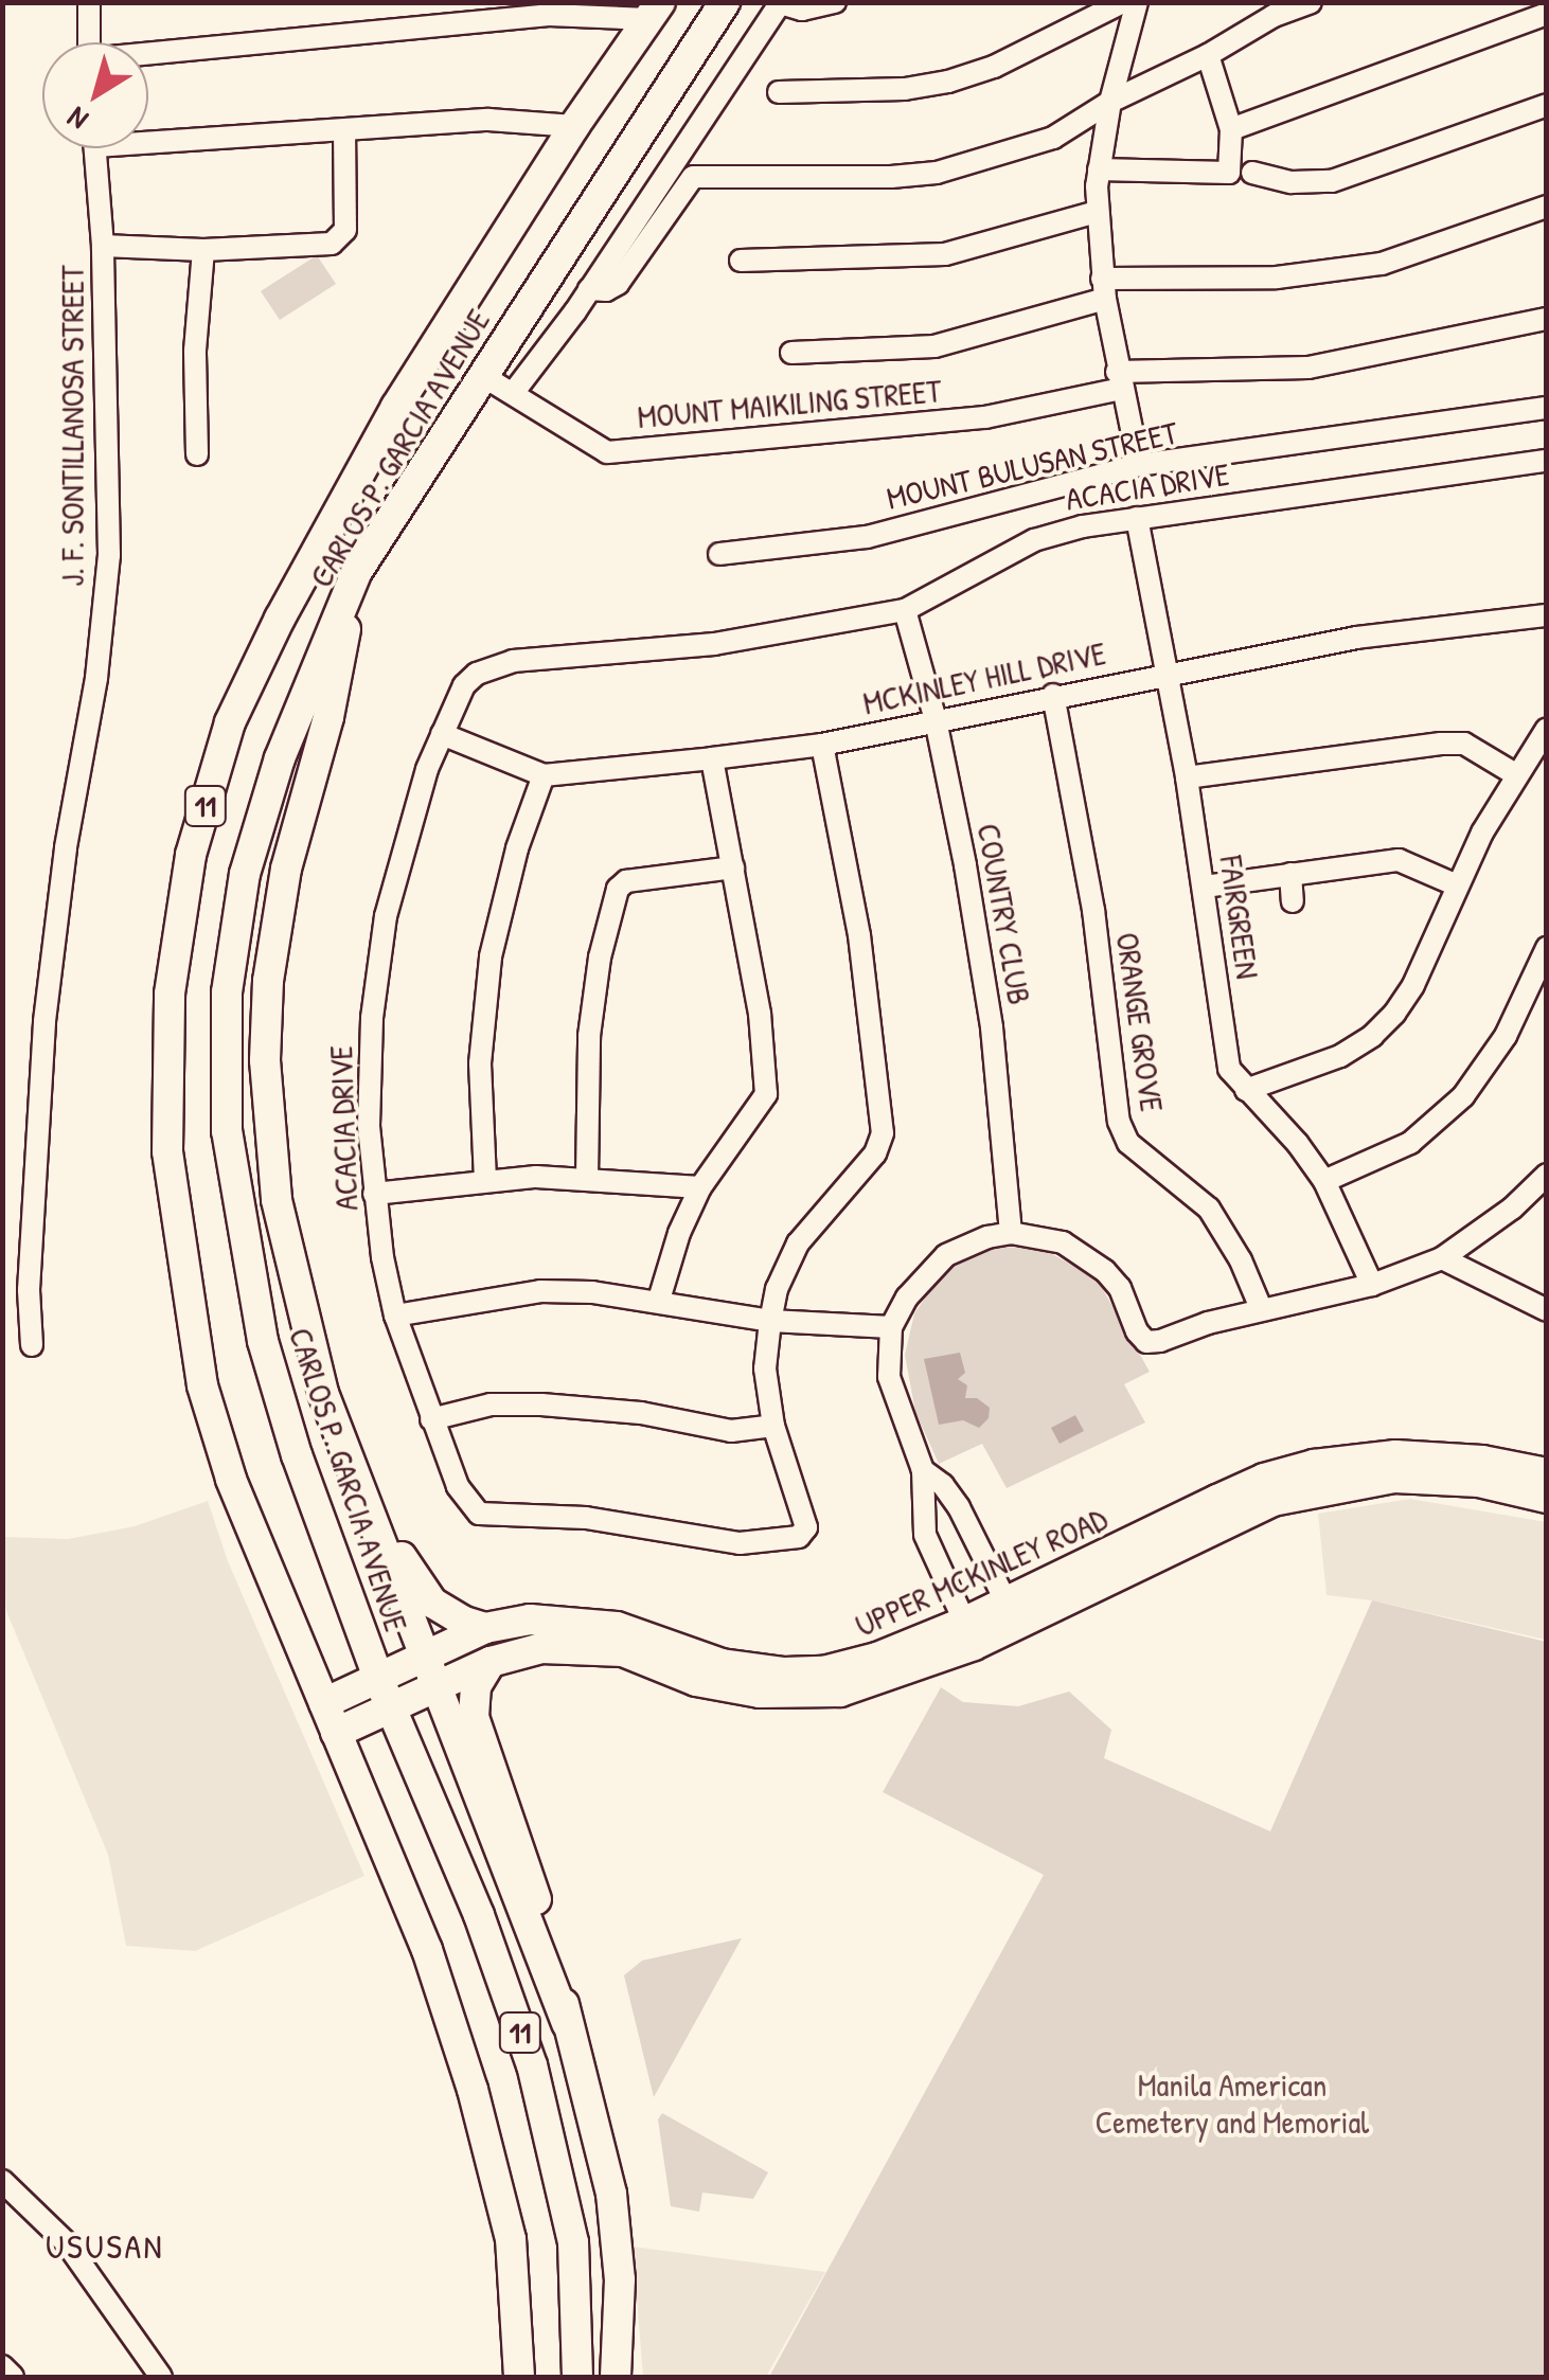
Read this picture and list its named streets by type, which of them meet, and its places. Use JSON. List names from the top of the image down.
{
  "streets": {
    "main road": ["CARLOS P. GARCIA AVENUE", "11", "UPPER MCKINLEY ROAD"],
    "street": [
      "MOUNT MAIKILING STREET",
      "J. F. SONTILLANOSA STREET",
      "MOUNT BULUSAN STREET",
      "ACACIA DRIVE",
      "MCKINLEY HILL DRIVE",
      "COUNTRY CLUB",
      "FAIRGREEN",
      "ORANGE GROVE"
    ]
  },
  "crossings": [
    ["MOUNT MAIKILING STREET", "CARLOS P. GARCIA AVENUE"],
    ["CARLOS P. GARCIA AVENUE", "UPPER MCKINLEY ROAD"],
    ["ACACIA DRIVE", "MCKINLEY HILL DRIVE"],
    ["ACACIA DRIVE", "COUNTRY CLUB"],
    ["ACACIA DRIVE", "FAIRGREEN"],
    ["MCKINLEY HILL DRIVE", "COUNTRY CLUB"],
    ["MCKINLEY HILL DRIVE", "FAIRGREEN"],
    ["MCKINLEY HILL DRIVE", "ORANGE GROVE"]
  ],
  "districts": ["USUSAN"],
  "parks": ["Manila American Cemetery and Memorial"],
  "north": "bottom left"
}
